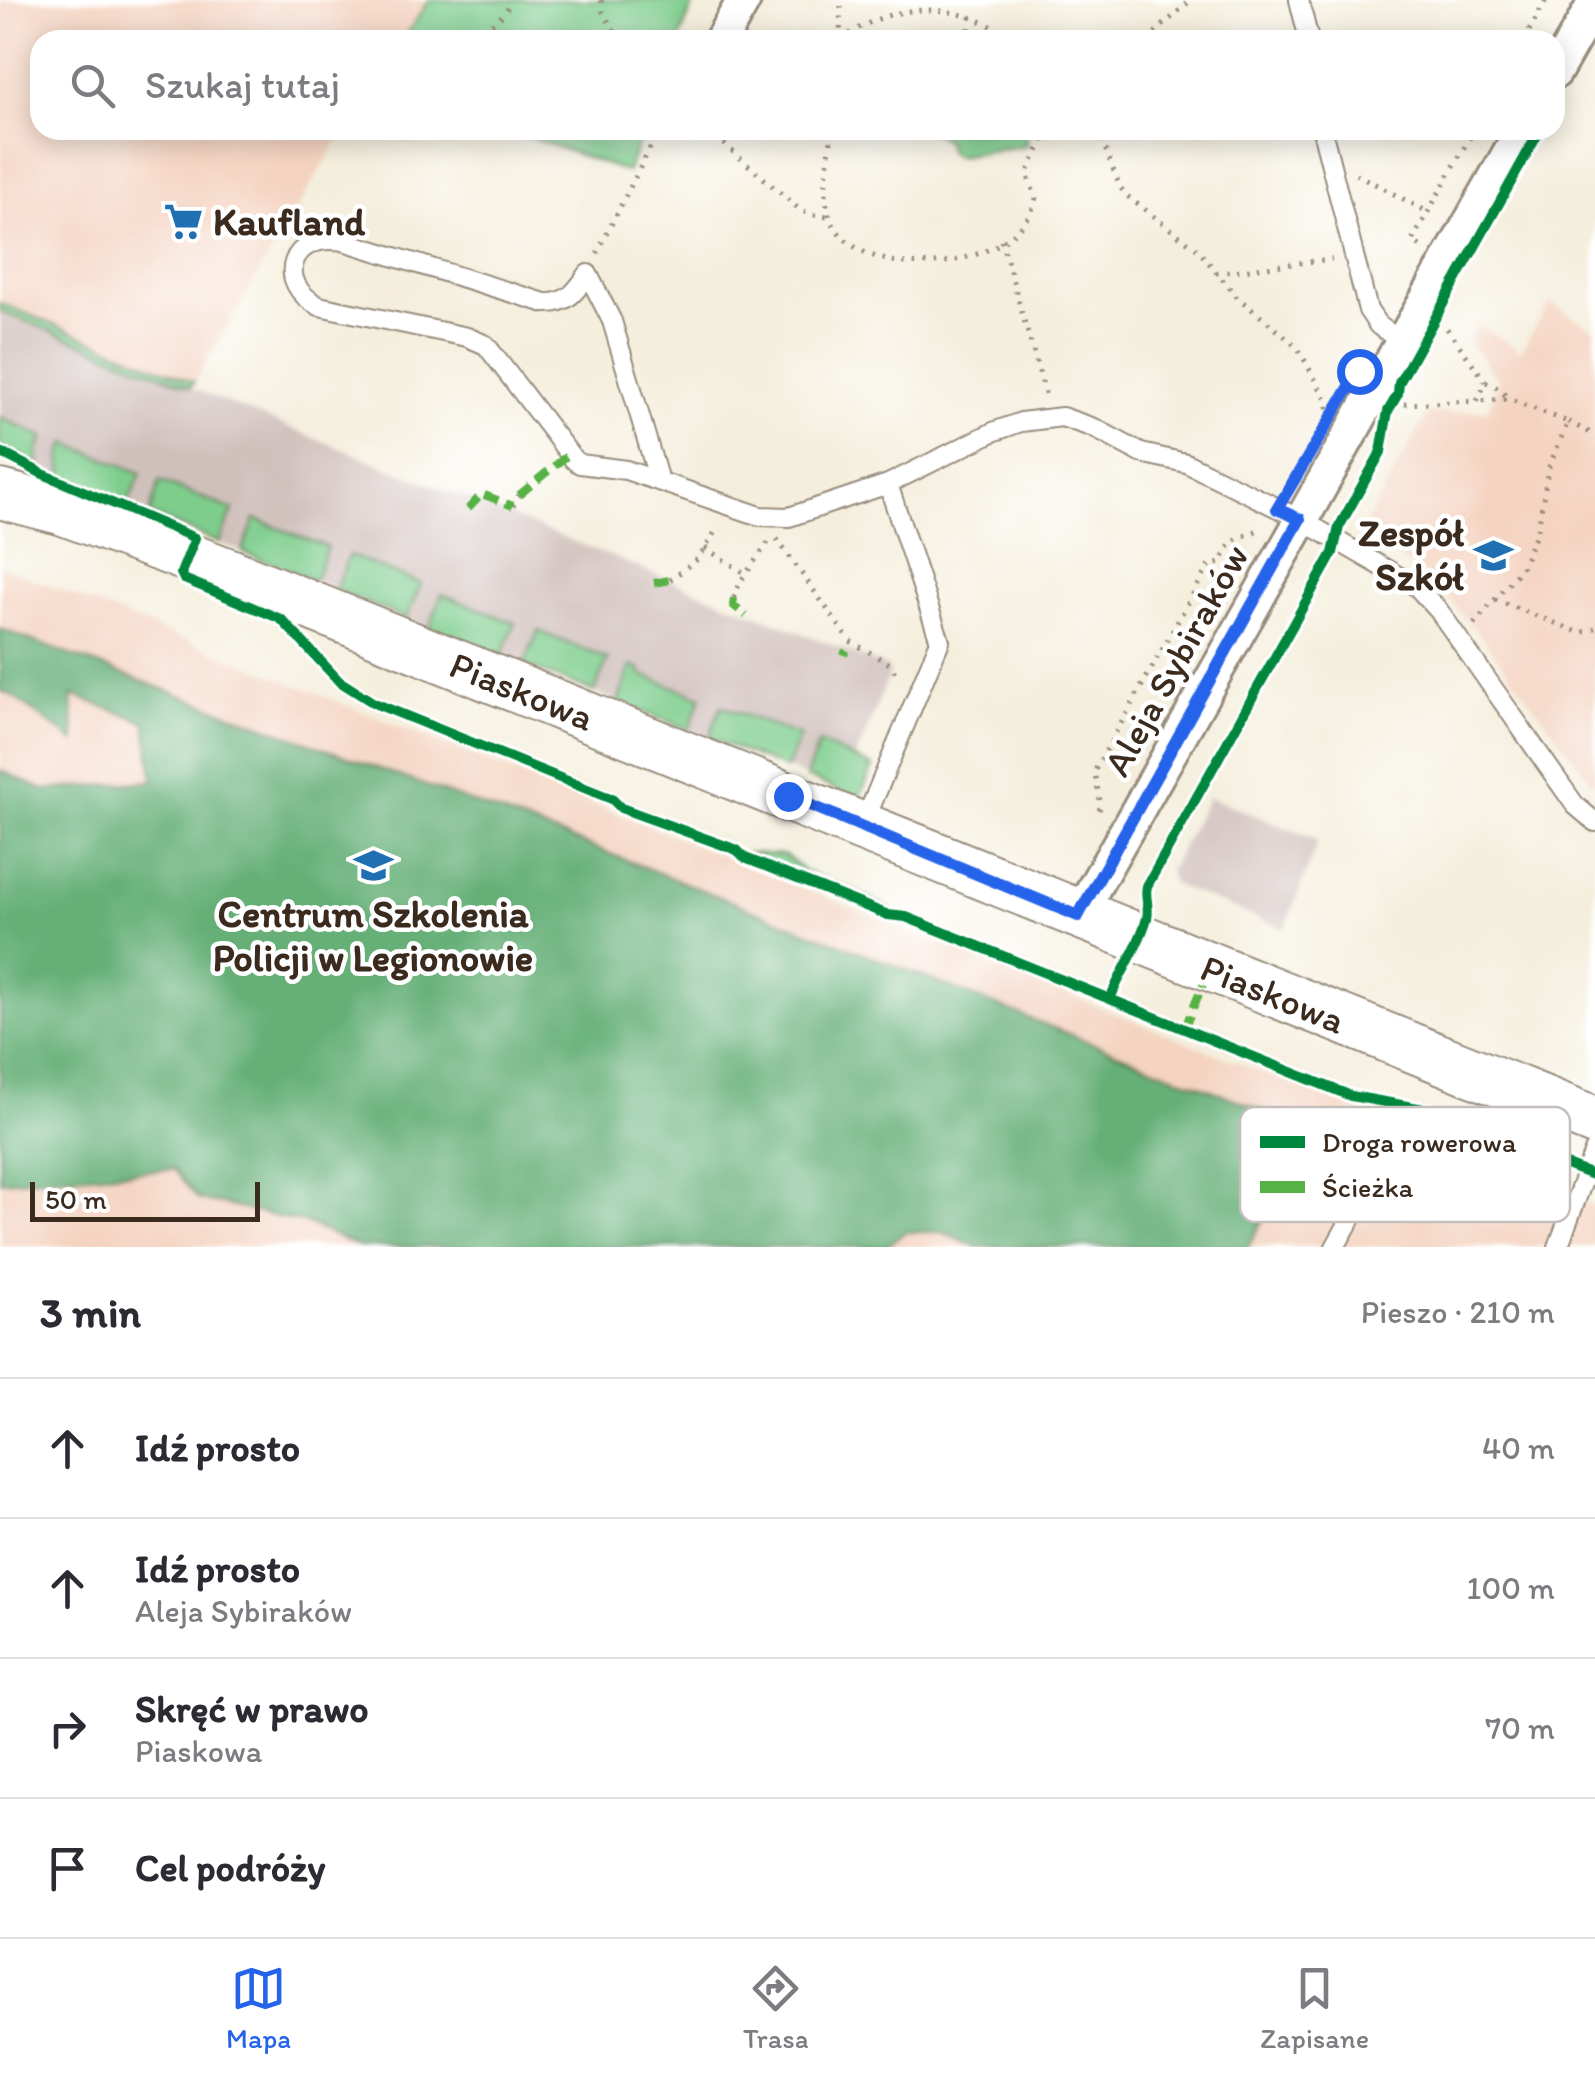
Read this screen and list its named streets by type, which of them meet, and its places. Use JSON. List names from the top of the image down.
{
  "streets": {
    "street": ["Aleja Sybiraków", "Piaskowa"]
  },
  "crossings": [
    ["Aleja Sybiraków", "Piaskowa"]
  ],
  "places": {
    "supermarket": ["Kaufland"],
    "school or university": ["Zespół Szkół", "Centrum Szkolenia Policji w Legionowie"]
  },
  "legend": ["Droga rowerowa", "Ścieżka"],
  "scale_bar": "50 m",
  "page": {
    "search": "Szukaj tutaj",
    "scale": "50 m",
    "heading": ["3 min", "Pieszo · 210 m"],
    "list": [
      ["Idź prosto", "40 m"],
      ["Idź prosto", "Aleja Sybiraków", "100 m"],
      ["Skręć w prawo", "Piaskowa", "70 m"],
      "Cel podróży"
    ],
    "nav": ["Mapa", "Trasa", "Zapisane"]
  }
}
